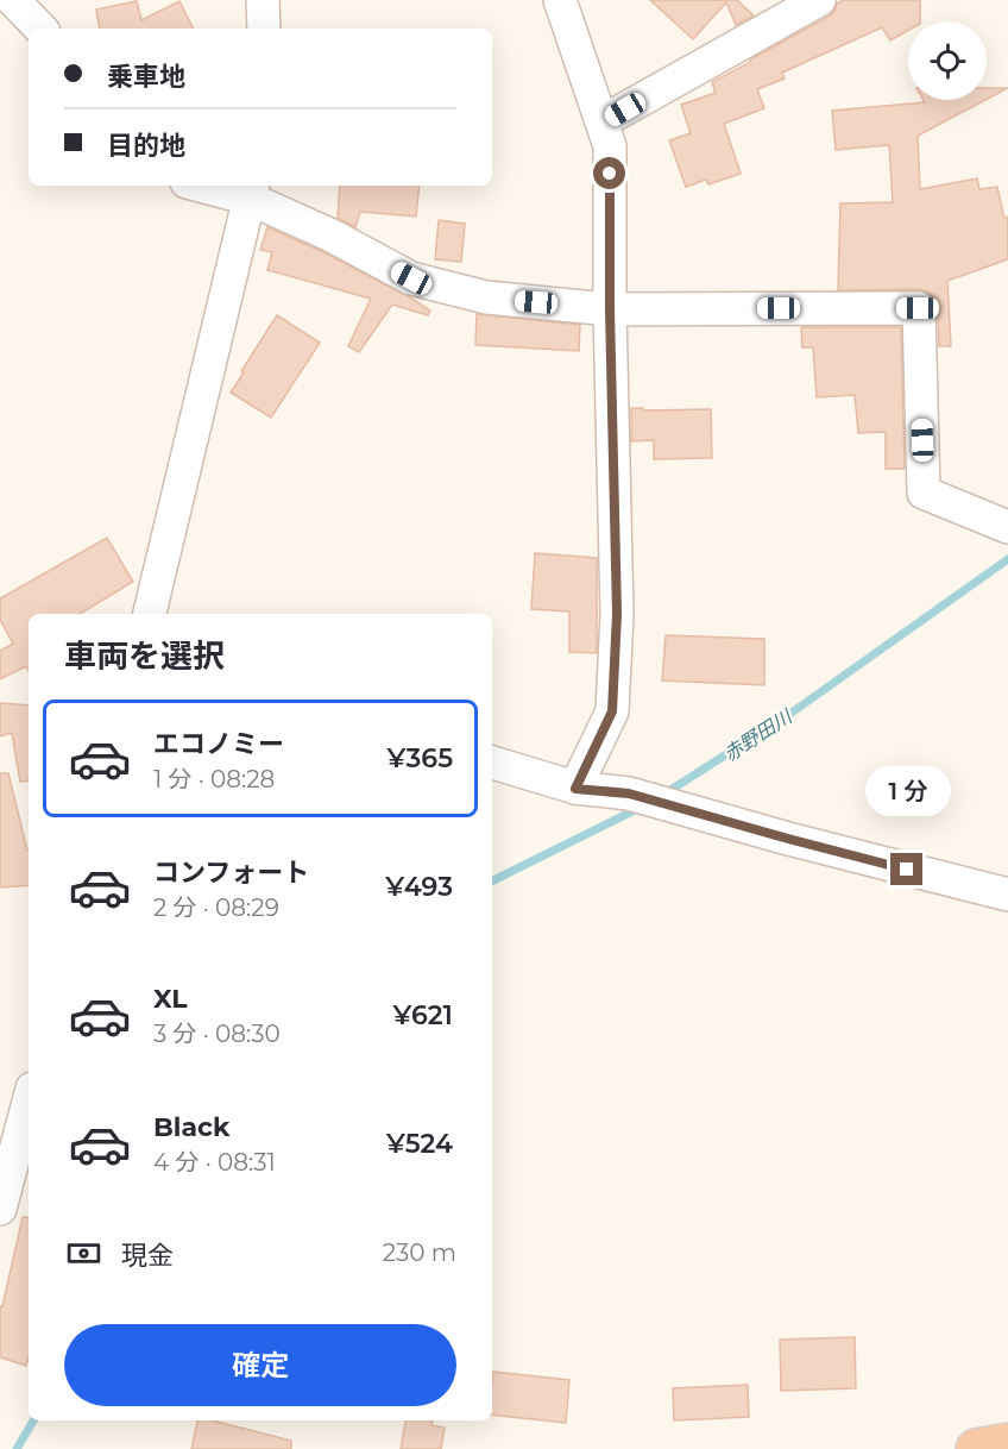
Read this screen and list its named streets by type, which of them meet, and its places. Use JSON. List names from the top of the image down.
{
  "water": ["赤野田川"],
  "page": {
    "banner": ["乗車地", "目的地"],
    "heading": "車両を選択",
    "list": [
      {
        "name": "エコノミー",
        "note": "1 分 · 08:28",
        "value": "¥365"
      },
      {
        "name": "コンフォート",
        "note": "2 分 · 08:29",
        "value": "¥493"
      },
      {
        "name": "XL",
        "note": "3 分 · 08:30",
        "value": "¥621"
      },
      {
        "name": "Black",
        "note": "4 分 · 08:31",
        "value": "¥524"
      }
    ],
    "bubble": "1 分",
    "pay": ["現金", "230 m"],
    "buttons": "確定"
  }
}
